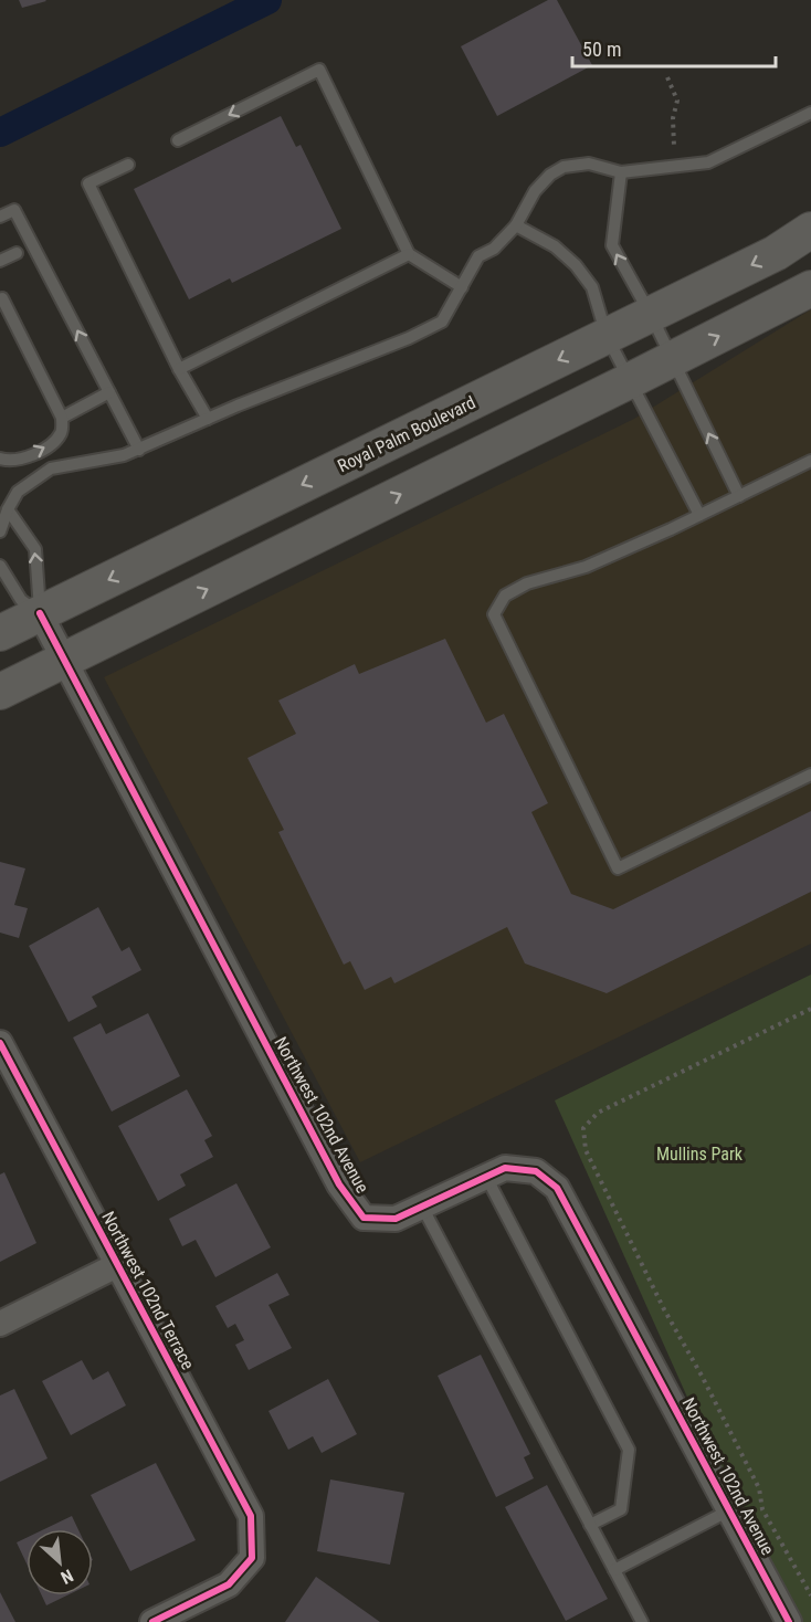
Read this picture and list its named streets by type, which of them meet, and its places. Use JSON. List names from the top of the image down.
{
  "streets": {
    "main road": ["Royal Palm Boulevard"],
    "street": ["Northwest 102nd Avenue", "Northwest 102nd Terrace"]
  },
  "crossings": [
    ["Royal Palm Boulevard", "Northwest 102nd Avenue"]
  ],
  "parks": ["Mullins Park"],
  "scale_bar": "50 m",
  "north": "bottom right"
}
